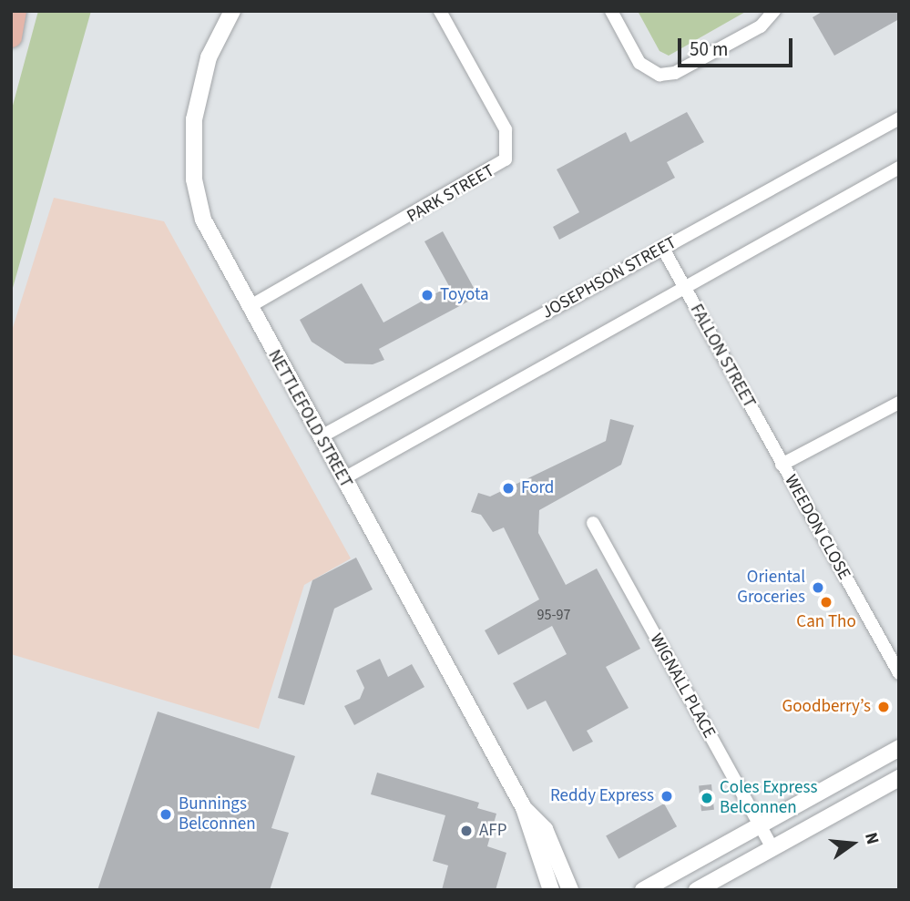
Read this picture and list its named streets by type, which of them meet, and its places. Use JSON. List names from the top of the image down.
{
  "streets": {
    "street": [
      "PARK STREET",
      "JOSEPHSON STREET",
      "FALLON STREET",
      "NETTLEFOLD STREET",
      "WEEDON CLOSE",
      "WIGNALL PLACE"
    ]
  },
  "crossings": [
    ["PARK STREET", "NETTLEFOLD STREET"],
    ["JOSEPHSON STREET", "FALLON STREET"],
    ["JOSEPHSON STREET", "NETTLEFOLD STREET"],
    ["FALLON STREET", "WEEDON CLOSE"]
  ],
  "places": [
    "Toyota",
    "Ford",
    "Oriental Groceries",
    "Can Tho",
    "Goodberry’s",
    "Reddy Express",
    "Coles Express Belconnen",
    "Bunnings Belconnen",
    "AFP"
  ],
  "house_numbers": ["95-97"],
  "scale_bar": "50 m",
  "north": "right"
}
